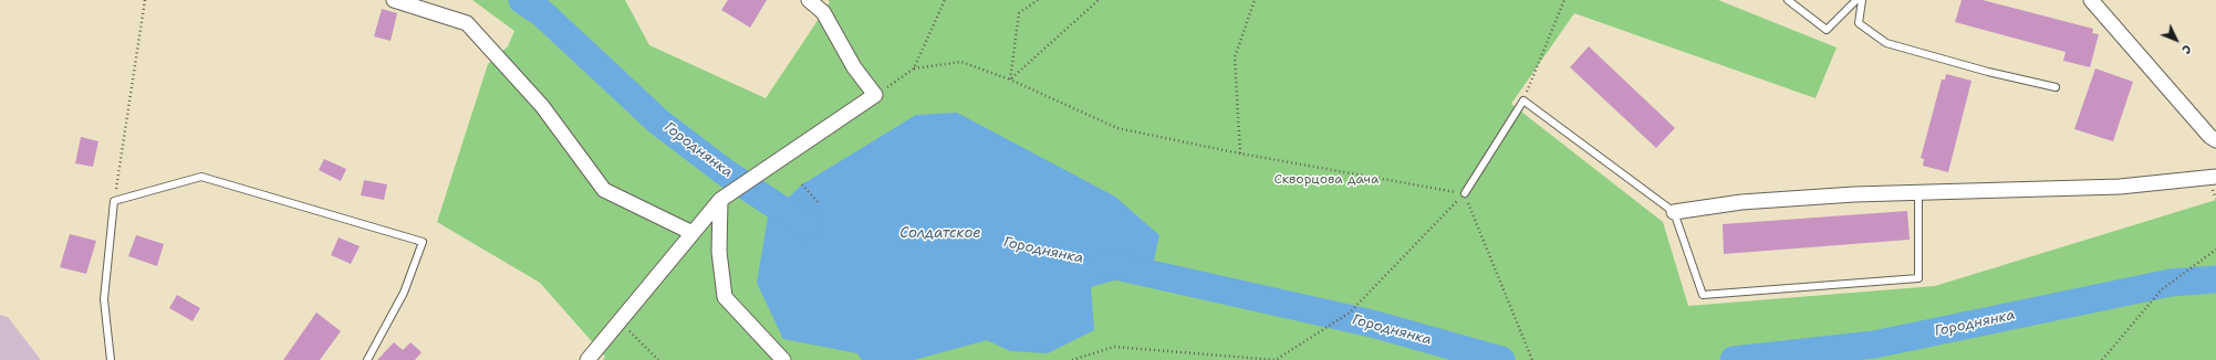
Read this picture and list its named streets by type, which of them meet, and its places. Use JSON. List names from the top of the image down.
{
  "water": ["Городнянка", "Солдатское"],
  "parks": ["Скворцова дача"],
  "north": "bottom right"
}
